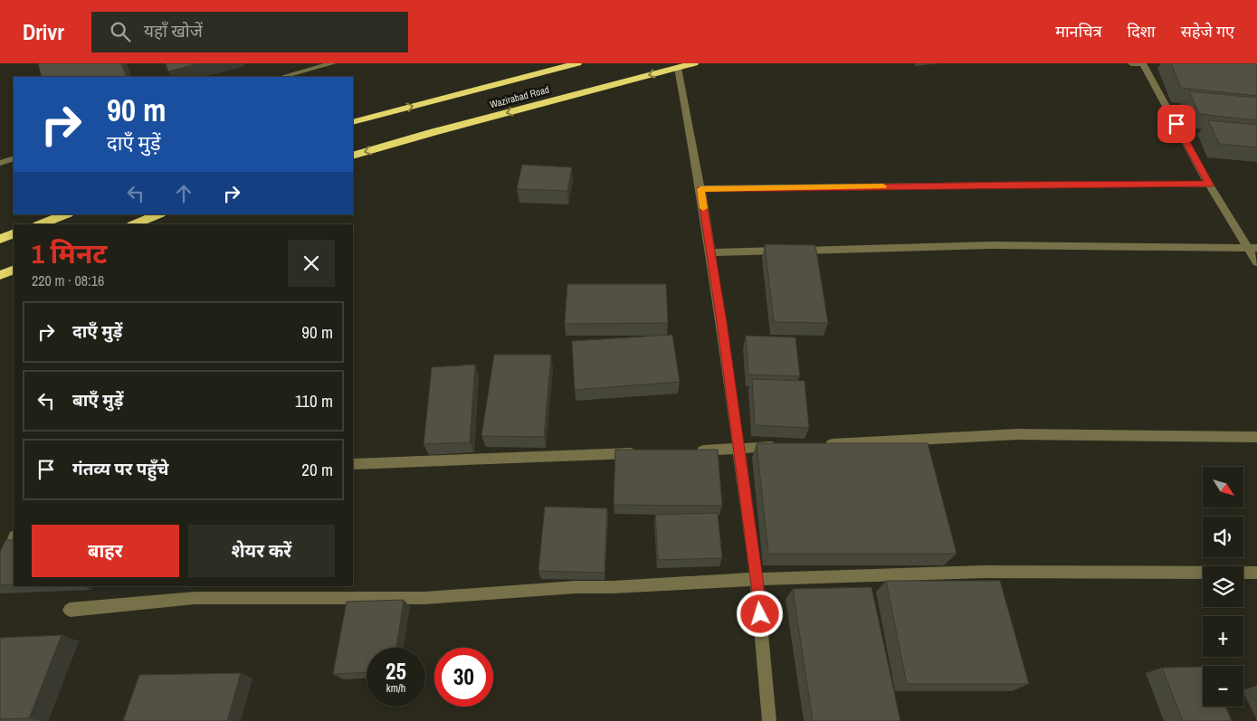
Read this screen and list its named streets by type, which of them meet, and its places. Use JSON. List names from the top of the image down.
{
  "streets": {
    "highway": ["Wazirabad Road"]
  },
  "north": "bottom right",
  "page": {
    "header": "Drivr",
    "search": "यहाँ खोजें",
    "nav": ["मानचित्र", "दिशा", "सहेजे गए"],
    "turn": ["90 m", "दाएँ मुड़ें"],
    "heading": ["1 मिनट", "220 m · 08:16"],
    "list": [
      {
        "name": "दाएँ मुड़ें",
        "value": "90 m"
      },
      {
        "name": "बाएँ मुड़ें",
        "value": "110 m"
      },
      {
        "name": "गंतव्य पर पहुँचे",
        "value": "20 m"
      }
    ],
    "map_buttons": ["+", "−"],
    "buttons": ["बाहर", "शेयर करें"],
    "speed": "25 km/h",
    "limit": "30"
  }
}
